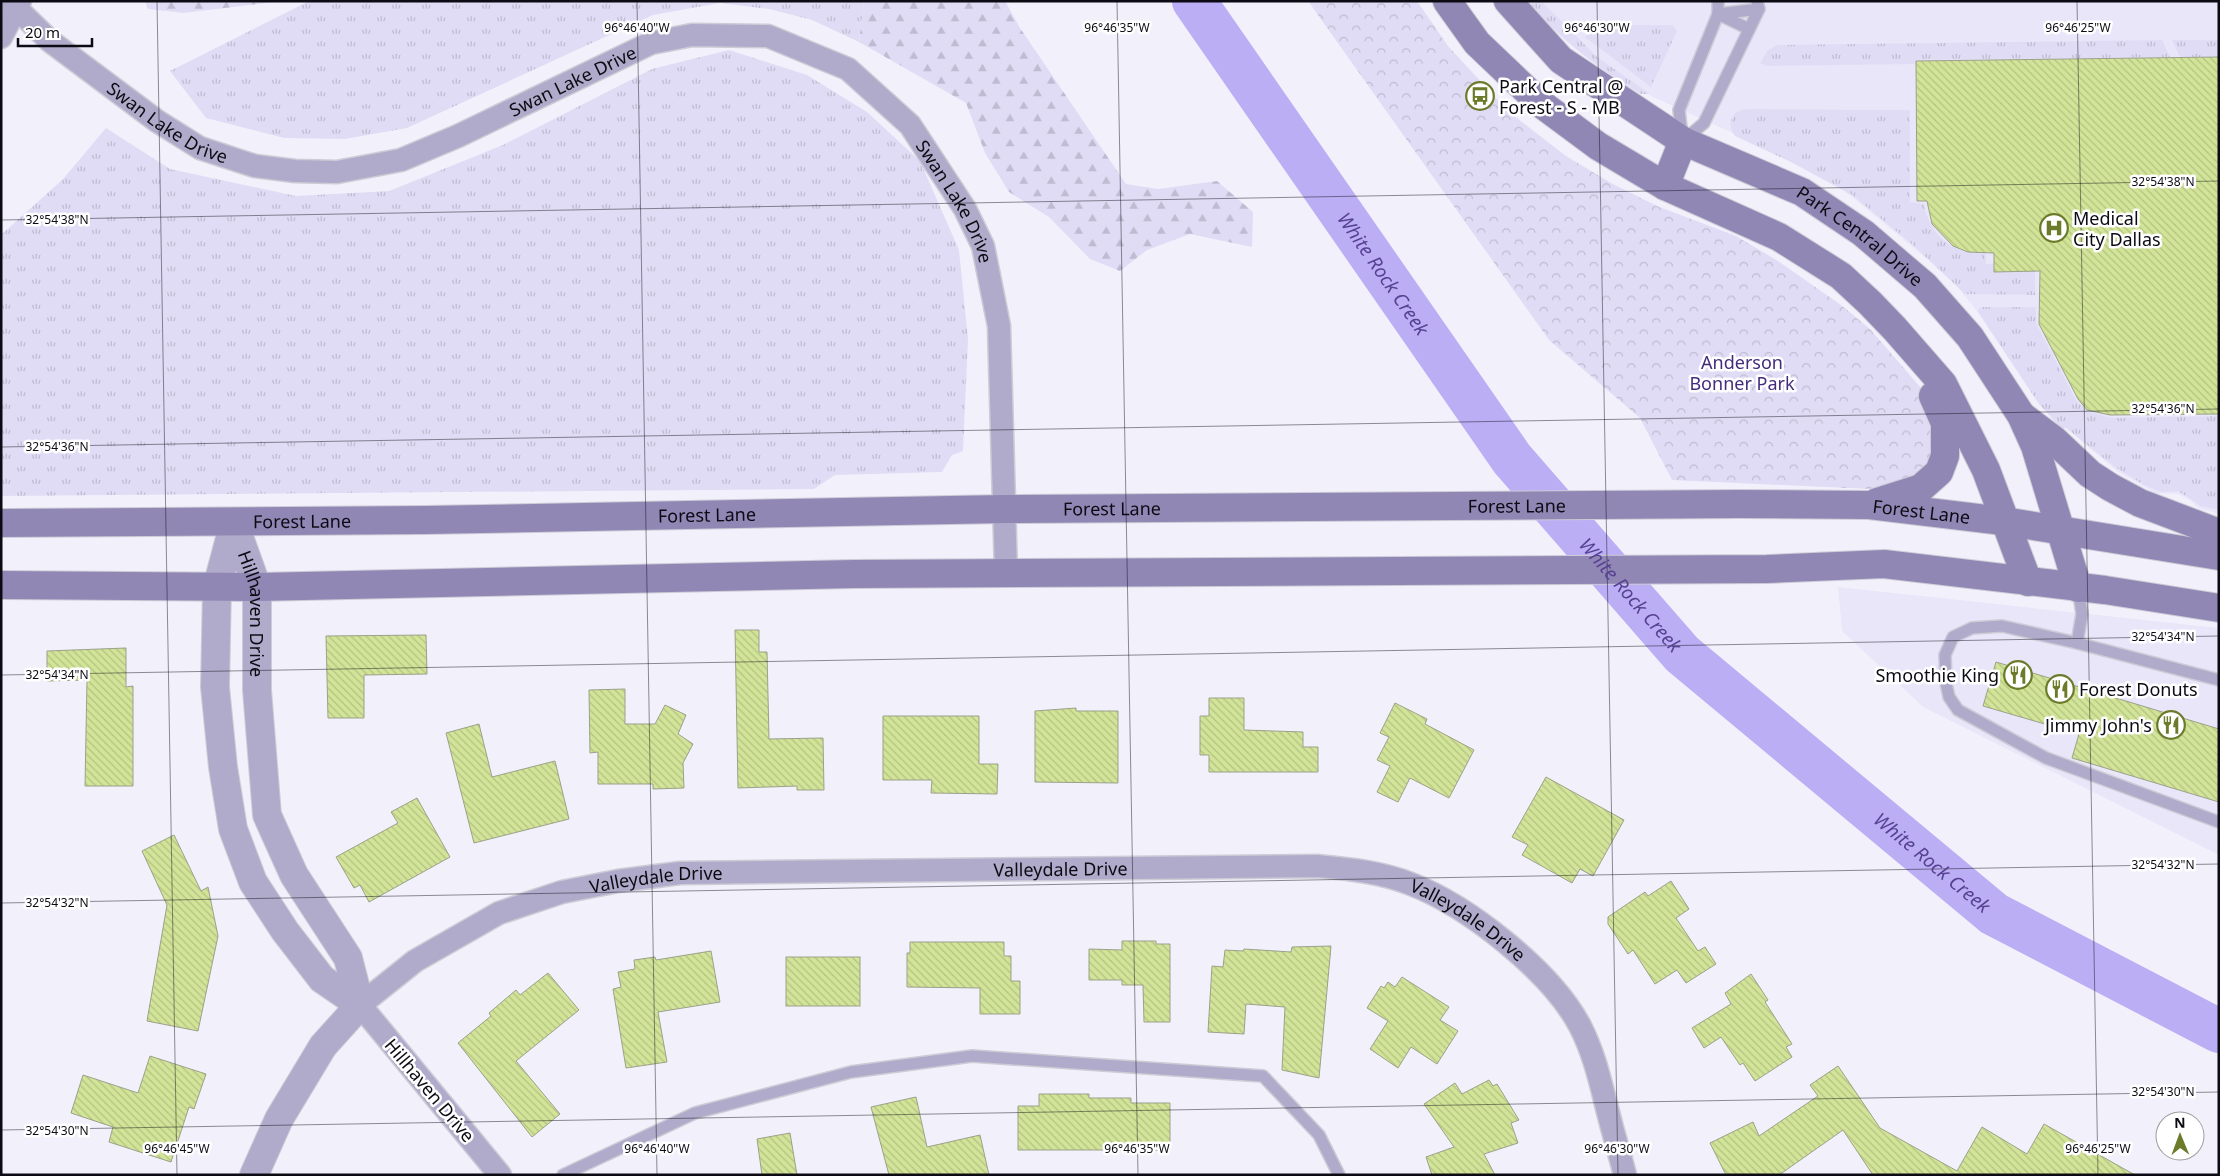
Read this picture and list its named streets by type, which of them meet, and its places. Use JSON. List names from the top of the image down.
{
  "streets": {
    "main road": ["Park Central Drive", "Forest Lane"],
    "street": ["Swan Lake Drive", "Hillhaven Drive", "Valleydale Drive"]
  },
  "crossings": [
    ["Swan Lake Drive", "Forest Lane"],
    ["Park Central Drive", "Forest Lane"],
    ["Forest Lane", "Hillhaven Drive"],
    ["Hillhaven Drive", "Valleydale Drive"]
  ],
  "water": ["White Rock Creek"],
  "parks": ["Anderson Bonner Park"],
  "places": {
    "bus stop": ["Park Central @ Forest - S - MB"],
    "hospital": ["Medical City Dallas"],
    "restaurant": ["Smoothie King", "Forest Donuts", "Jimmy John's"]
  },
  "scale_bar": "20 m",
  "north": "top",
  "coordinates": [
    "96°46'40\"W",
    "96°46'35\"W",
    "96°46'30\"W",
    "96°46'25\"W",
    "32°54'38\"N",
    "32°54'36\"N",
    "32°54'34\"N",
    "32°54'32\"N",
    "32°54'30\"N",
    "96°46'45\"W"
  ]
}
